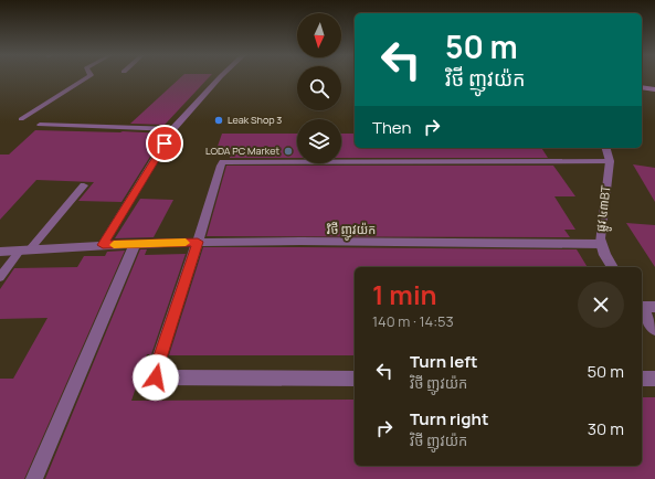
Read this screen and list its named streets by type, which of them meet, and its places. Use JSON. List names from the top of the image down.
{
  "streets": {
    "street": ["ផ្លូវ ៤៣BT", "វិថី ញូវយ៉ក"]
  },
  "crossings": [
    ["ផ្លូវ ៤៣BT", "វិថី ញូវយ៉ក"]
  ],
  "places": ["Leak Shop 3", "LODA PC Market"],
  "north": "bottom",
  "page": {
    "turn": ["50 m", "វិថី ញូវយ៉ក"],
    "then": "Then",
    "heading": ["1 min", "140 m · 14:53"],
    "list": [
      {
        "name": "Turn left",
        "note": "វិថី ញូវយ៉ក",
        "value": "50 m"
      },
      {
        "name": "Turn right",
        "note": "វិថី ញូវយ៉ក",
        "value": "30 m"
      }
    ]
  }
}
